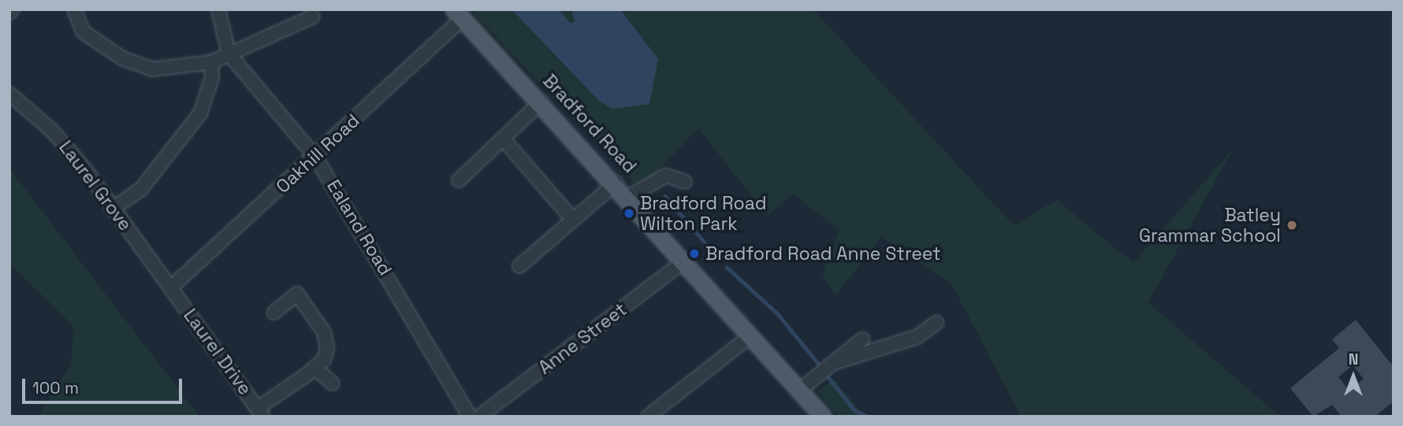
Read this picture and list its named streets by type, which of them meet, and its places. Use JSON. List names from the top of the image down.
{
  "streets": {
    "main road": ["Bradford Road"],
    "street": [
      "Oakhill Road",
      "Laurel Grove",
      "Ealand Road",
      "Anne Street",
      "Laurel Drive"
    ]
  },
  "crossings": [
    ["Bradford Road", "Oakhill Road"],
    ["Bradford Road", "Anne Street"],
    ["Oakhill Road", "Laurel Grove"],
    ["Oakhill Road", "Ealand Road"],
    ["Oakhill Road", "Laurel Drive"],
    ["Laurel Grove", "Laurel Drive"]
  ],
  "places": ["Bradford Road Wilton Park", "Batley Grammar School", "Bradford Road Anne Street"],
  "scale_bar": "100 m",
  "north": "top"
}
